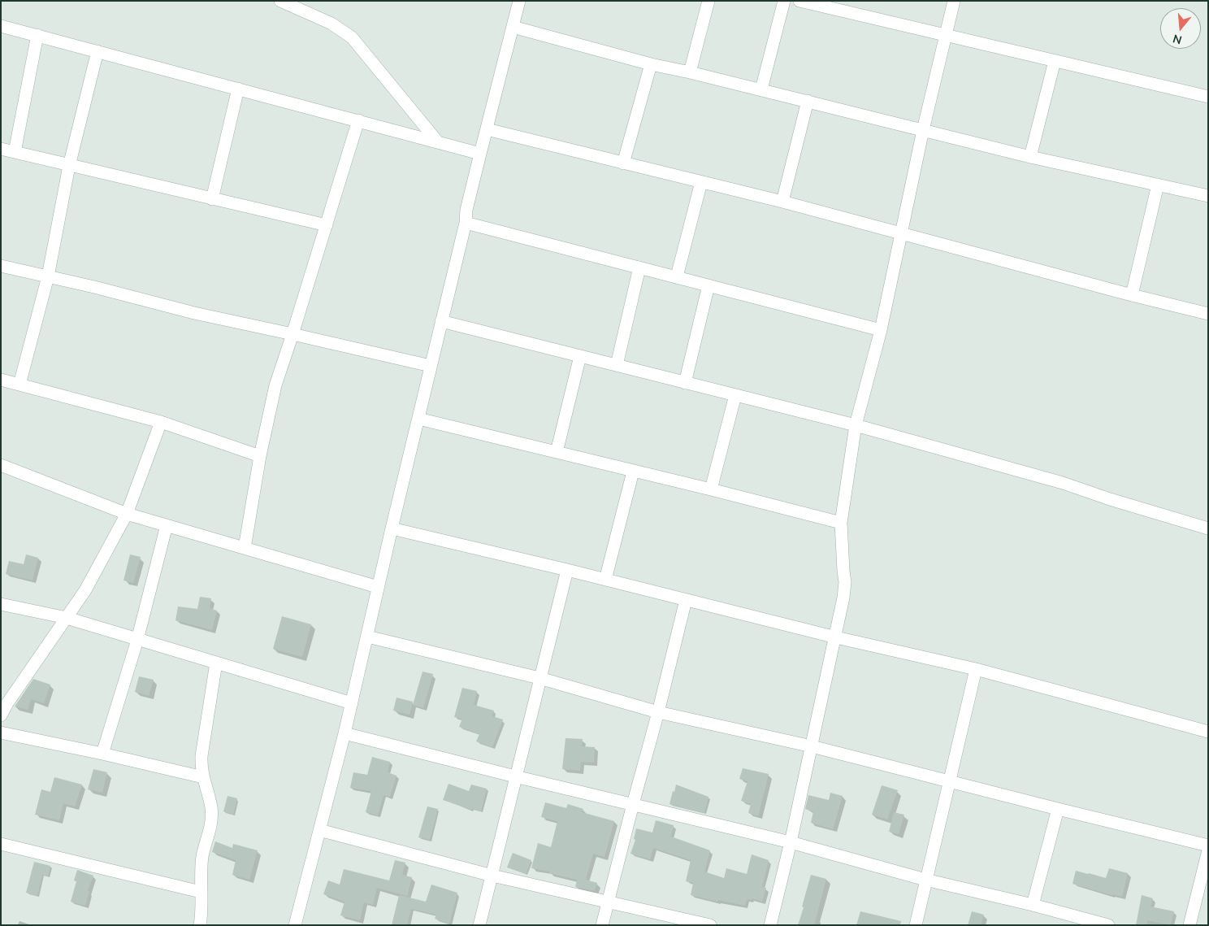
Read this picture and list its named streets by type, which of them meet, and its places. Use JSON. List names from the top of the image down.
{
  "north": "bottom"
}
